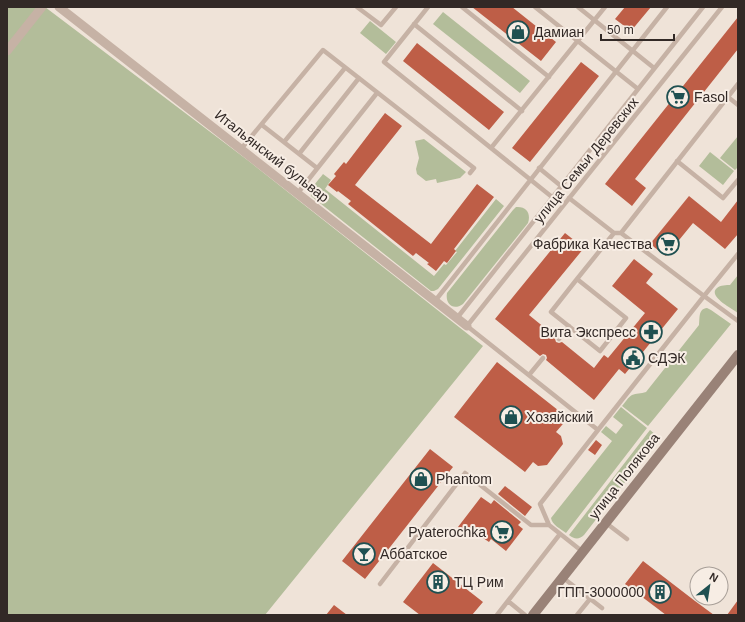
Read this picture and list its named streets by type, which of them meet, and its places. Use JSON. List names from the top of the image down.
{
  "streets": {
    "main road": ["улица Полякова"],
    "street": ["Итальянский бульвар"],
    "lane": ["улица Семьи Деревских"]
  },
  "crossings": [
    ["Итальянский бульвар", "улица Семьи Деревских"]
  ],
  "places": {
    "shop": ["Дамиан", "Хозяйский", "Phantom"],
    "supermarket": ["Fasol", "Фабрика Качества", "Pyaterochka"],
    "pharmacy": ["Вита Экспресс"],
    "public building": ["СДЭК"],
    "bar": ["Аббатское"],
    "building": ["ТЦ Рим", "ГПП-3000000"]
  },
  "scale_bar": "50 m",
  "north": "top right"
}
